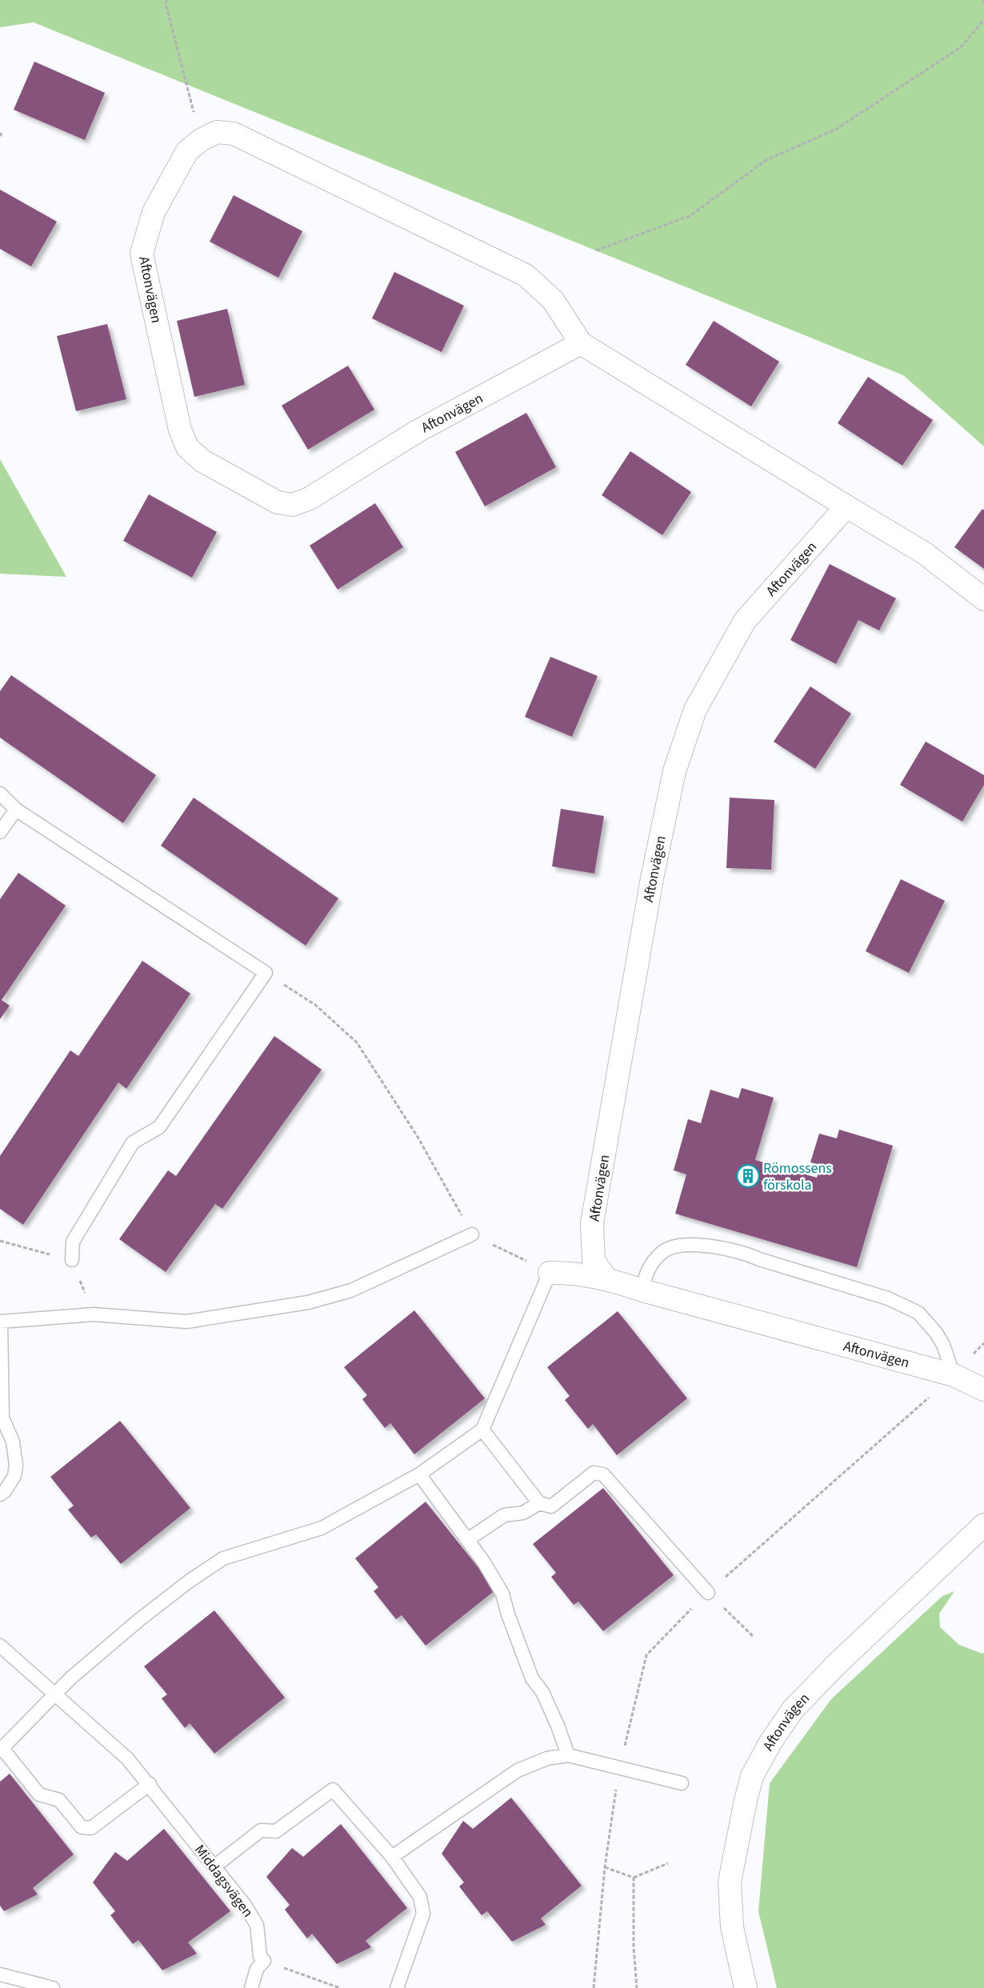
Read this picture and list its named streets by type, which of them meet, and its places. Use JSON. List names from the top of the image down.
{
  "streets": {
    "street": ["Aftonvägen"],
    "lane": ["Middagsvägen"]
  },
  "places": {
    "building": ["Römossens förskola"]
  }
}
